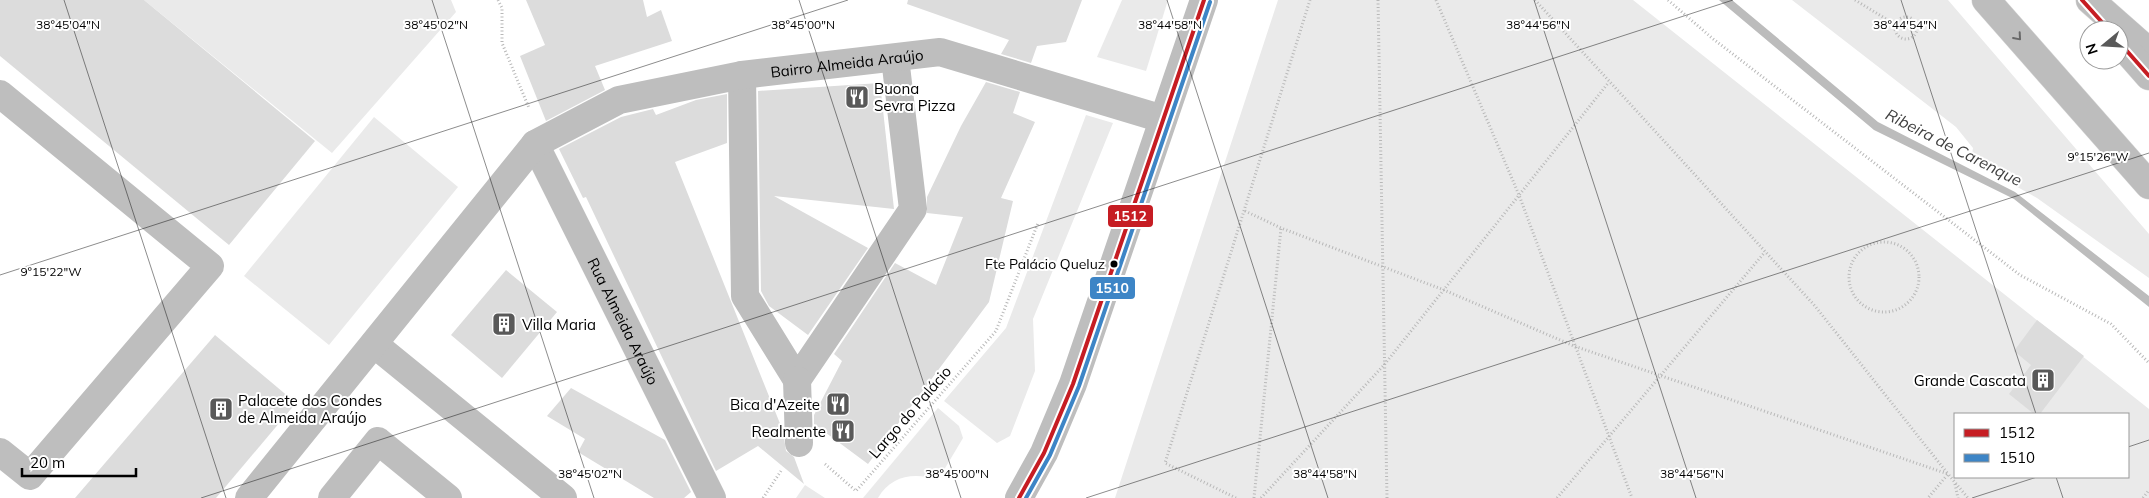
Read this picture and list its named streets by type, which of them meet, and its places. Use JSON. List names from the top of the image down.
{
  "streets": {
    "street": ["Bairro Almeida Araújo", "Rua Almeida Araújo"],
    "path": ["Largo do Palácio"]
  },
  "crossings": [
    ["Bairro Almeida Araújo", "Rua Almeida Araújo"]
  ],
  "water": ["Ribeira de Carenque"],
  "places": {
    "restaurant": ["Buona Sevra Pizza", "Bica d'Azeite", "Realmente"],
    "other": ["Fte Palácio Queluz"],
    "building": ["Villa Maria", "Grande Cascata", "Palacete dos Condes de Almeida Araújo"]
  },
  "lines": ["transit line 1512", "transit line 1510"],
  "legend": ["1512", "1510"],
  "scale_bar": "20 m",
  "north": "left",
  "coordinates": [
    "38°45'04\"N",
    "38°45'02\"N",
    "38°45'00\"N",
    "38°44'58\"N",
    "38°44'56\"N",
    "38°44'54\"N",
    "9°15'26\"W",
    "9°15'22\"W"
  ]
}
